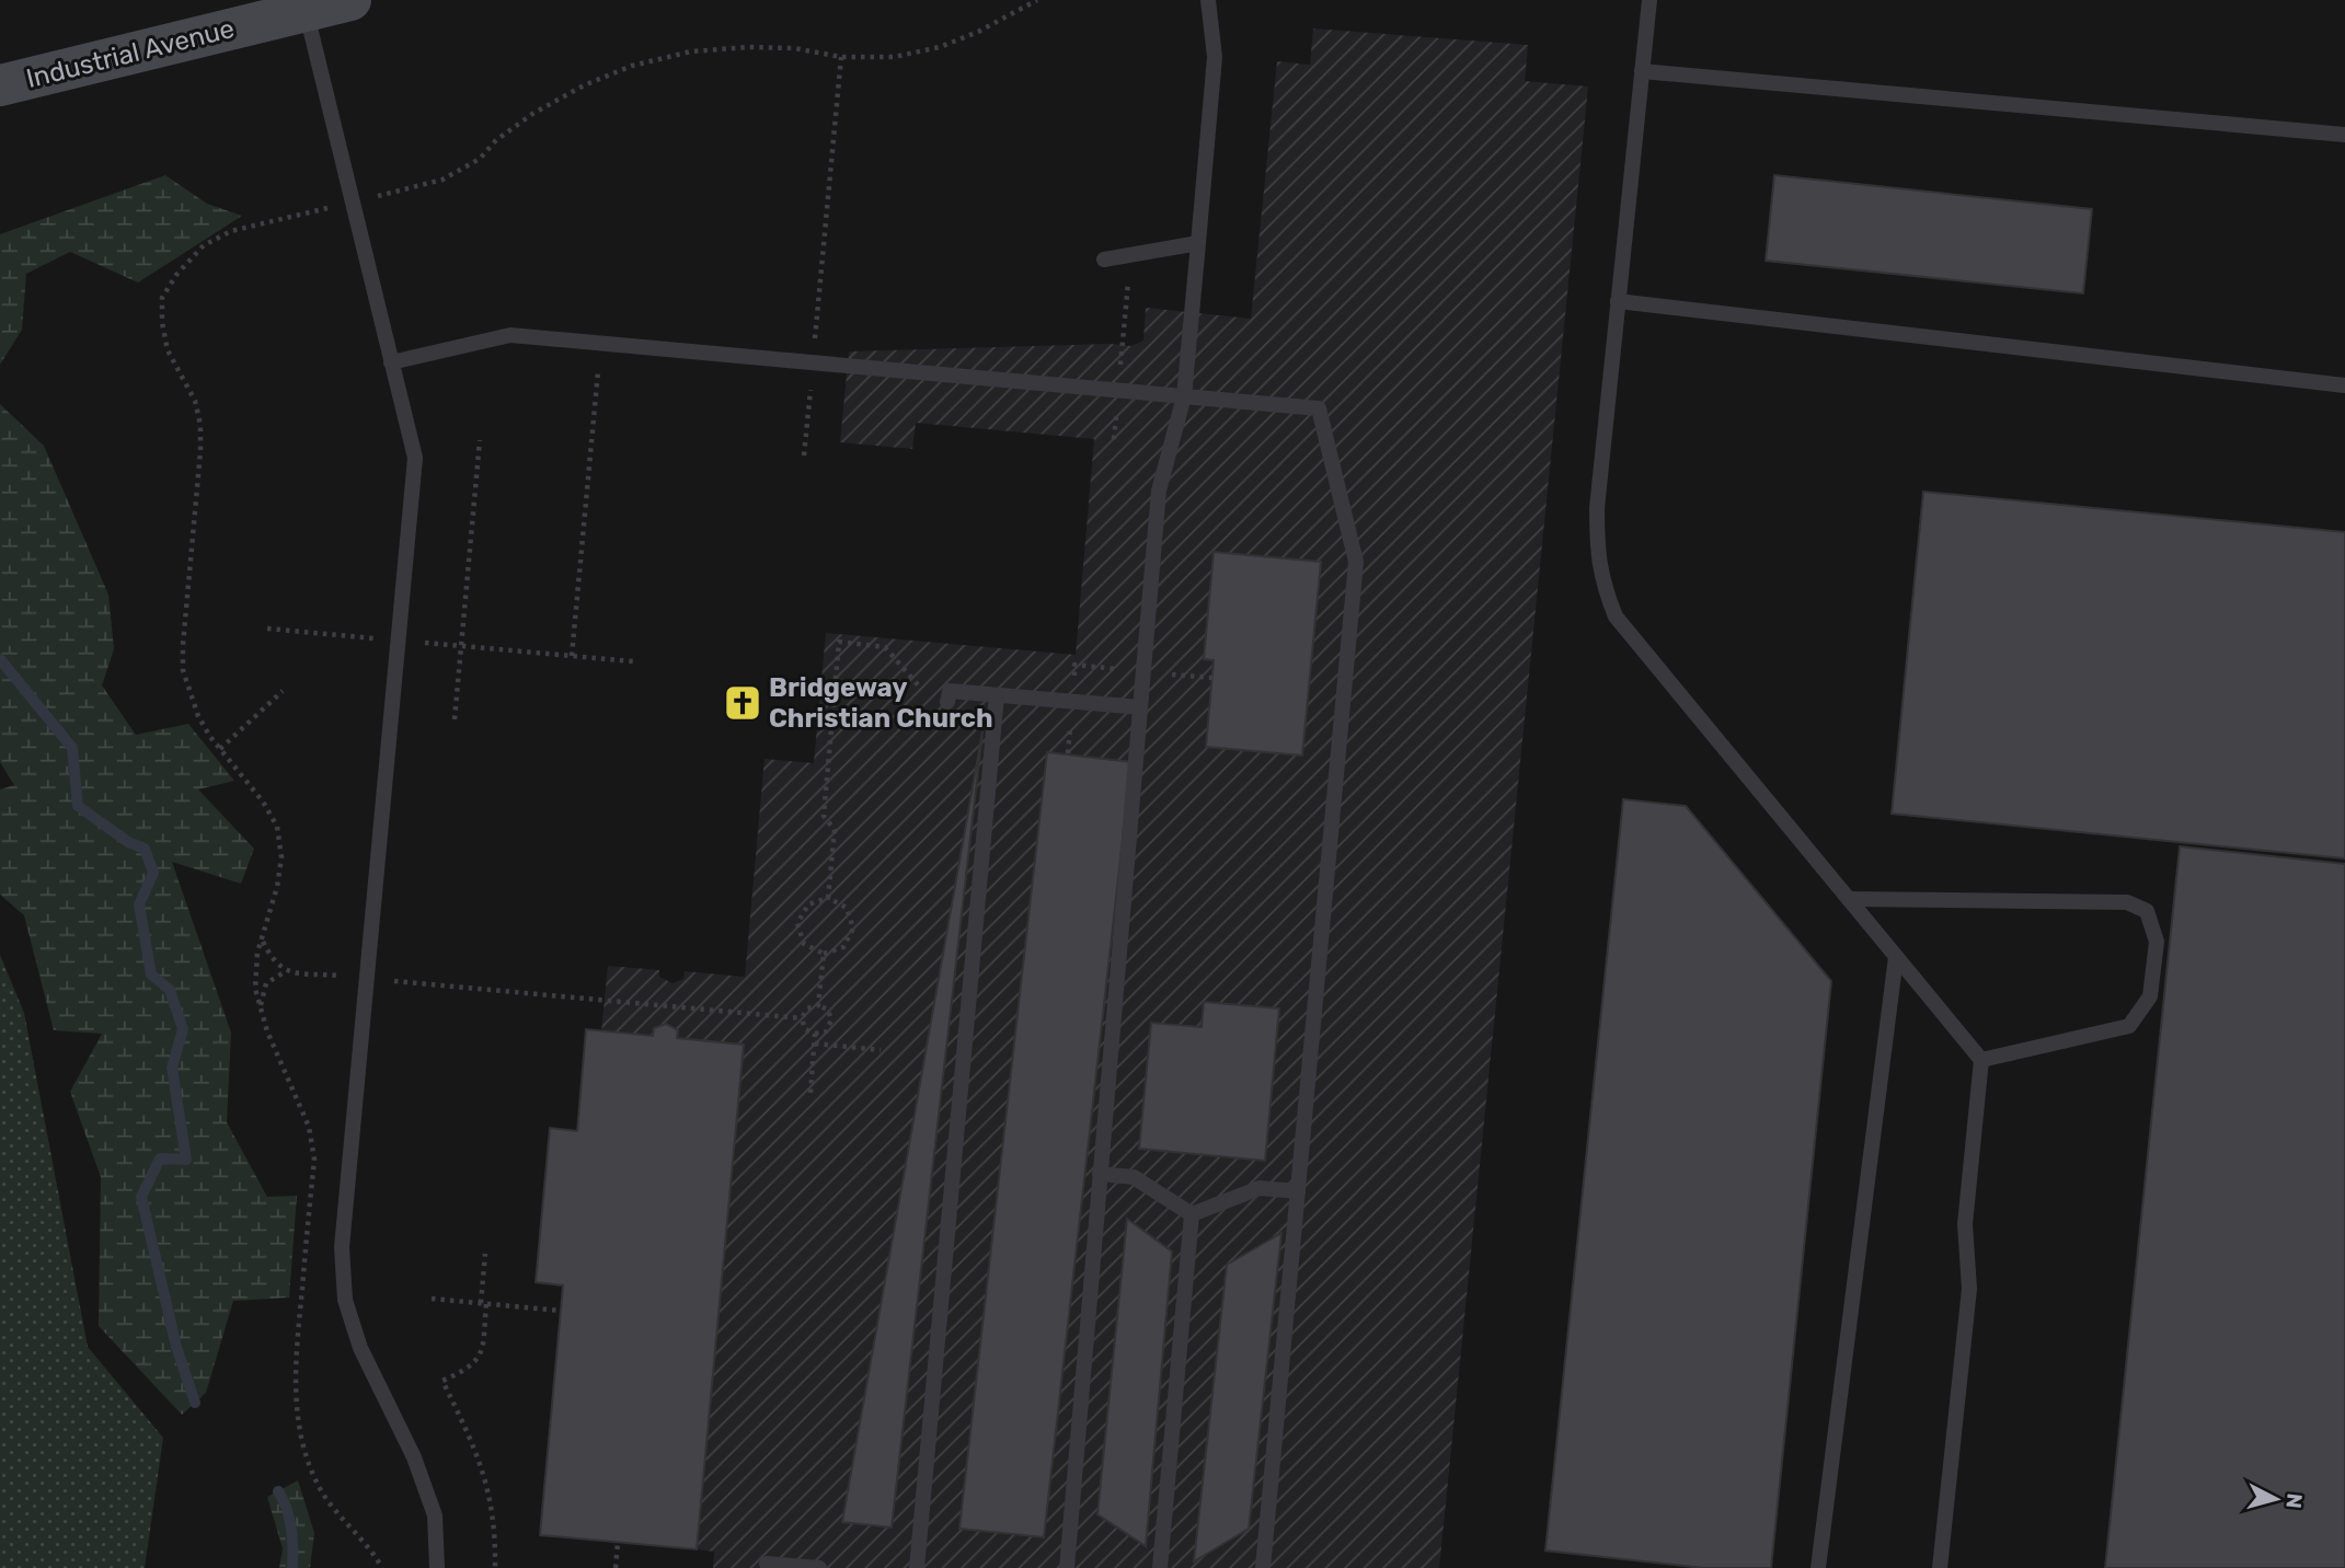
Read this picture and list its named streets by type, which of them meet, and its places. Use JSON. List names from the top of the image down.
{
  "streets": {
    "street": ["Industrial Avenue"]
  },
  "places": {
    "church": ["Bridgeway Christian Church"]
  },
  "north": "right"
}
